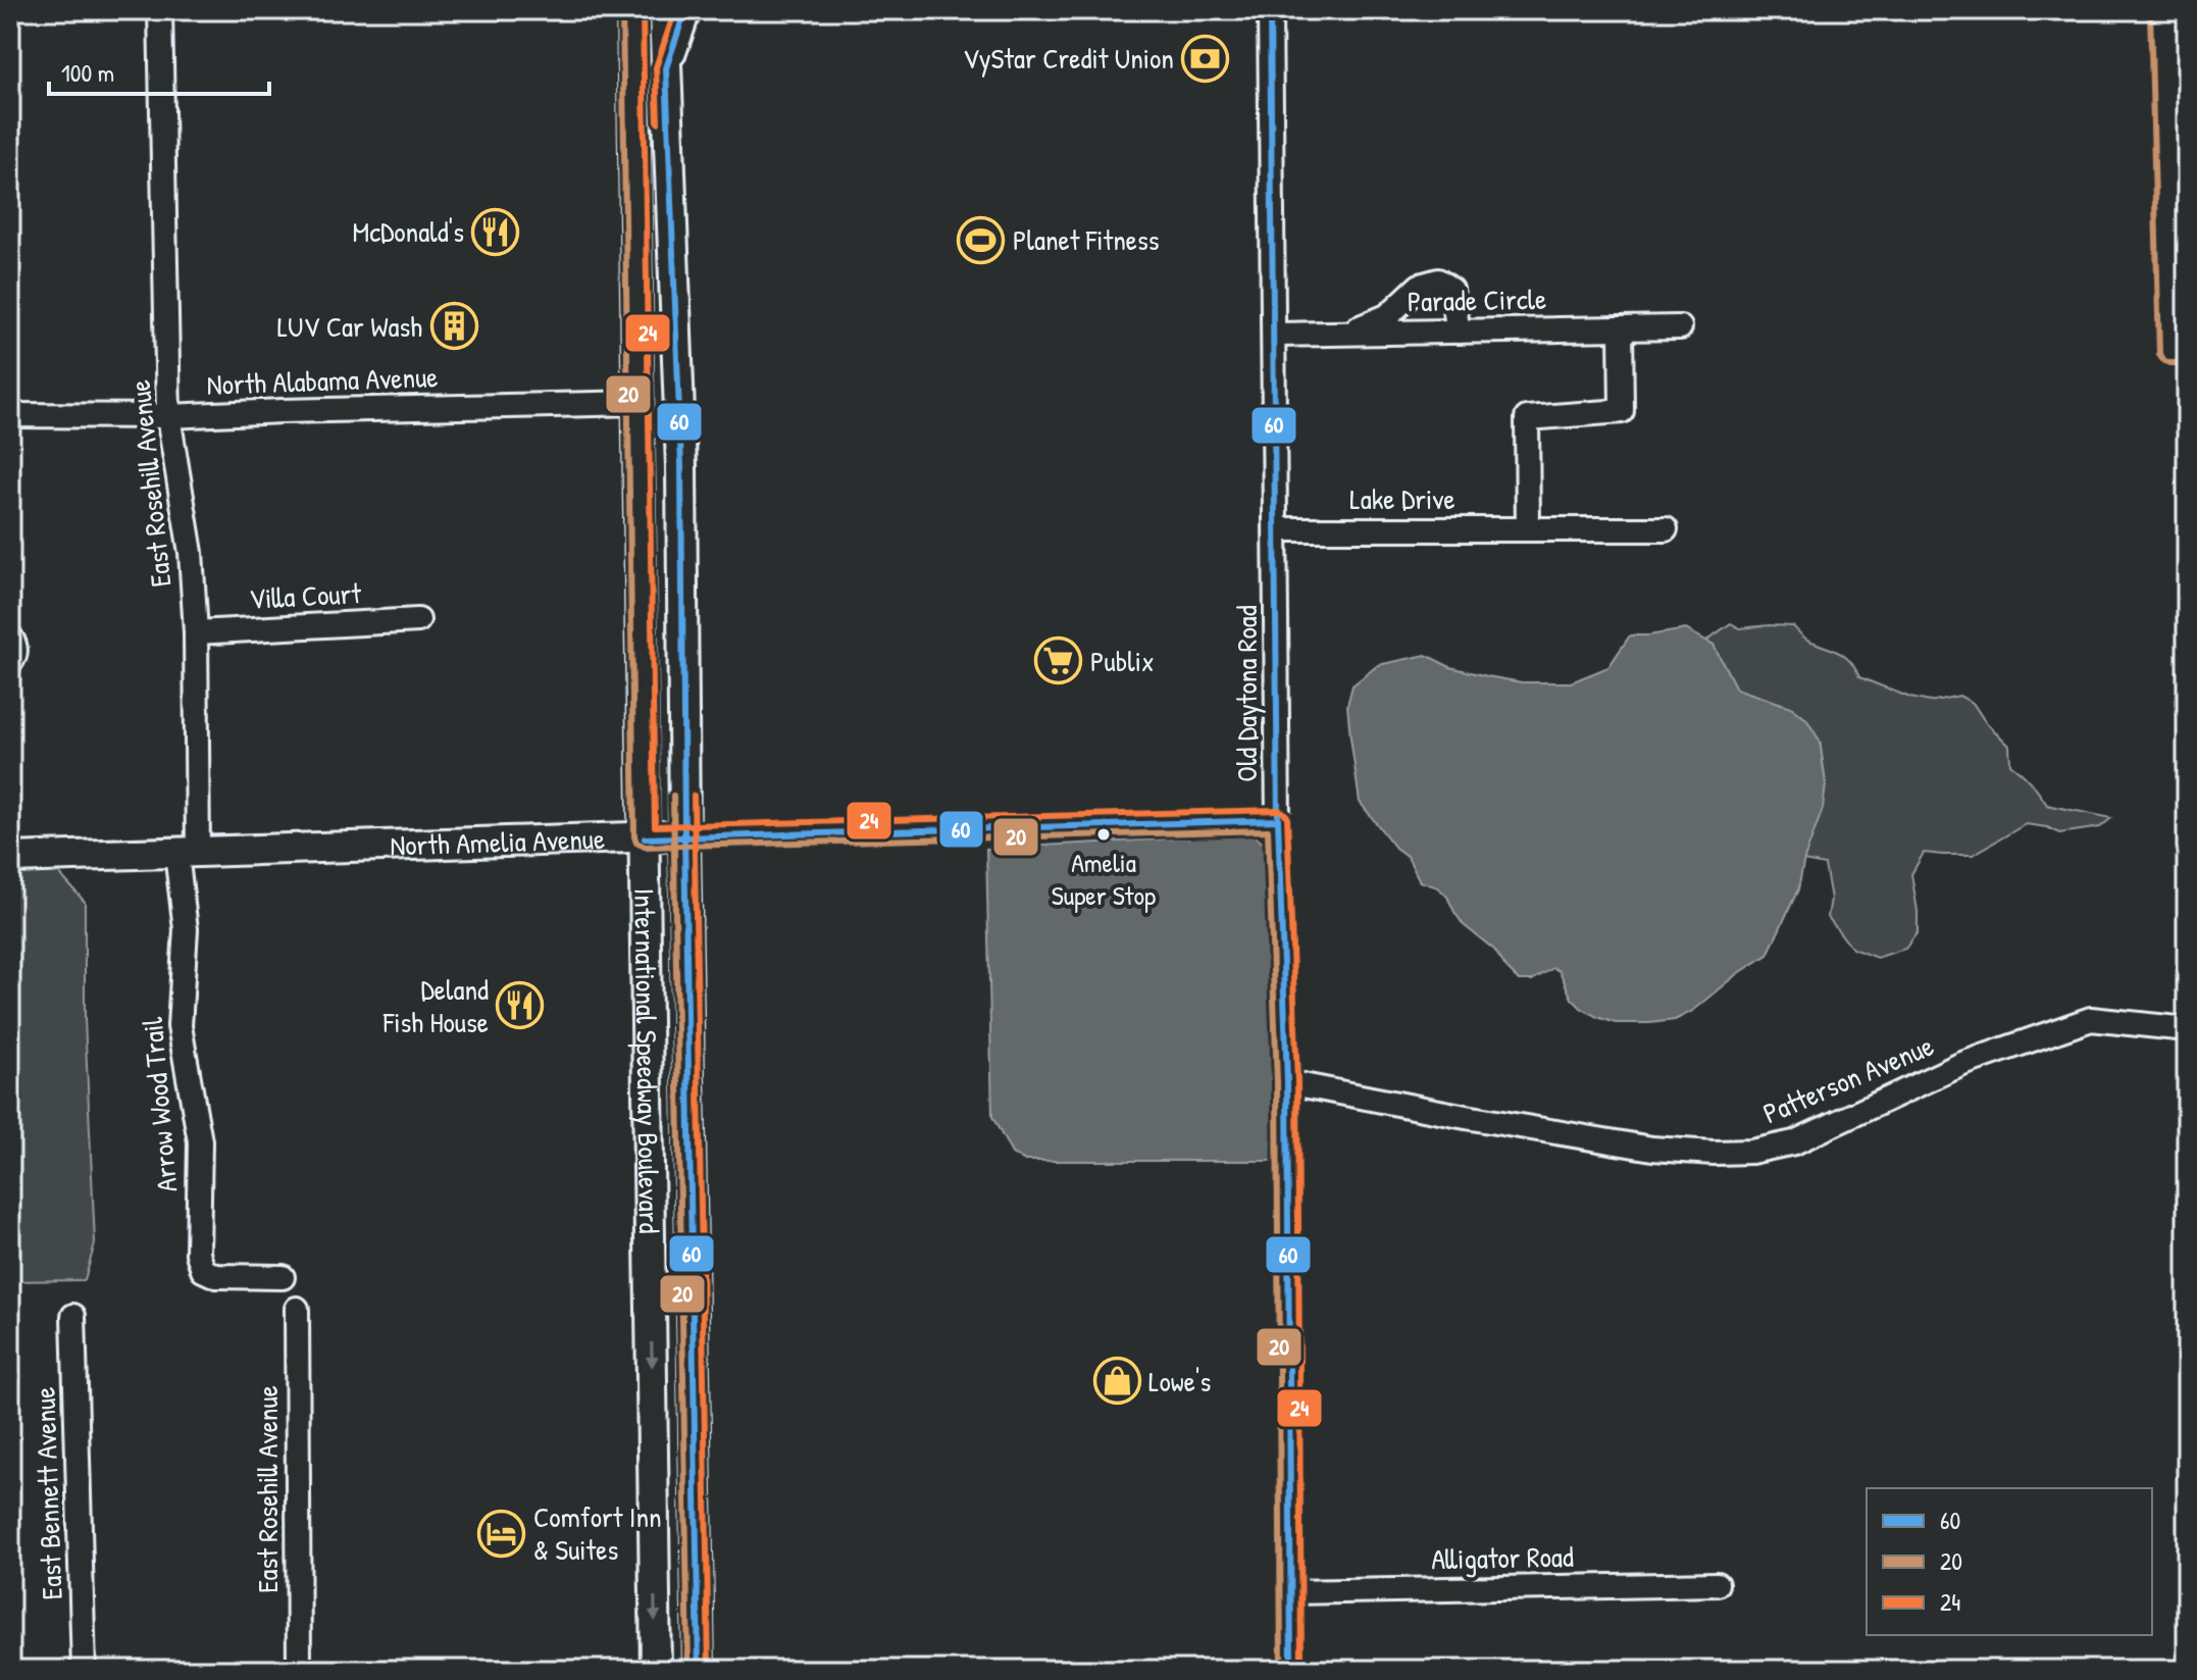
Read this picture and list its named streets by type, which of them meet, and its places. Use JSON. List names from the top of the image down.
{
  "streets": {
    "main road": ["North Amelia Avenue", "International Speedway Boulevard"],
    "street": [
      "Parade Circle",
      "North Alabama Avenue",
      "East Rosehill Avenue",
      "Lake Drive",
      "Villa Court",
      "Old Daytona Road",
      "Patterson Avenue",
      "Arrow Wood Trail",
      "East Bennett Avenue",
      "Alligator Road"
    ]
  },
  "crossings": [
    ["Parade Circle", "Old Daytona Road"],
    ["North Alabama Avenue", "East Rosehill Avenue"],
    ["North Alabama Avenue", "International Speedway Boulevard"],
    ["East Rosehill Avenue", "Villa Court"],
    ["East Rosehill Avenue", "North Amelia Avenue"],
    ["East Rosehill Avenue", "Arrow Wood Trail"],
    ["Lake Drive", "Old Daytona Road"],
    ["Old Daytona Road", "North Amelia Avenue"],
    ["Old Daytona Road", "Patterson Avenue"],
    ["Old Daytona Road", "Alligator Road"],
    ["North Amelia Avenue", "International Speedway Boulevard"],
    ["North Amelia Avenue", "Arrow Wood Trail"]
  ],
  "places": {
    "bank": ["VyStar Credit Union"],
    "restaurant": ["McDonald's", "Deland Fish House"],
    "sports": ["Planet Fitness"],
    "building": ["LUV Car Wash"],
    "supermarket": ["Publix"],
    "other": ["Amelia Super Stop"],
    "shop": ["Lowe's"],
    "hotel": ["Comfort Inn & Suites"]
  },
  "lines": ["transit line 60", "transit line 20", "transit line 24"],
  "legend": ["60", "20", "24"],
  "scale_bar": "100 m"
}
